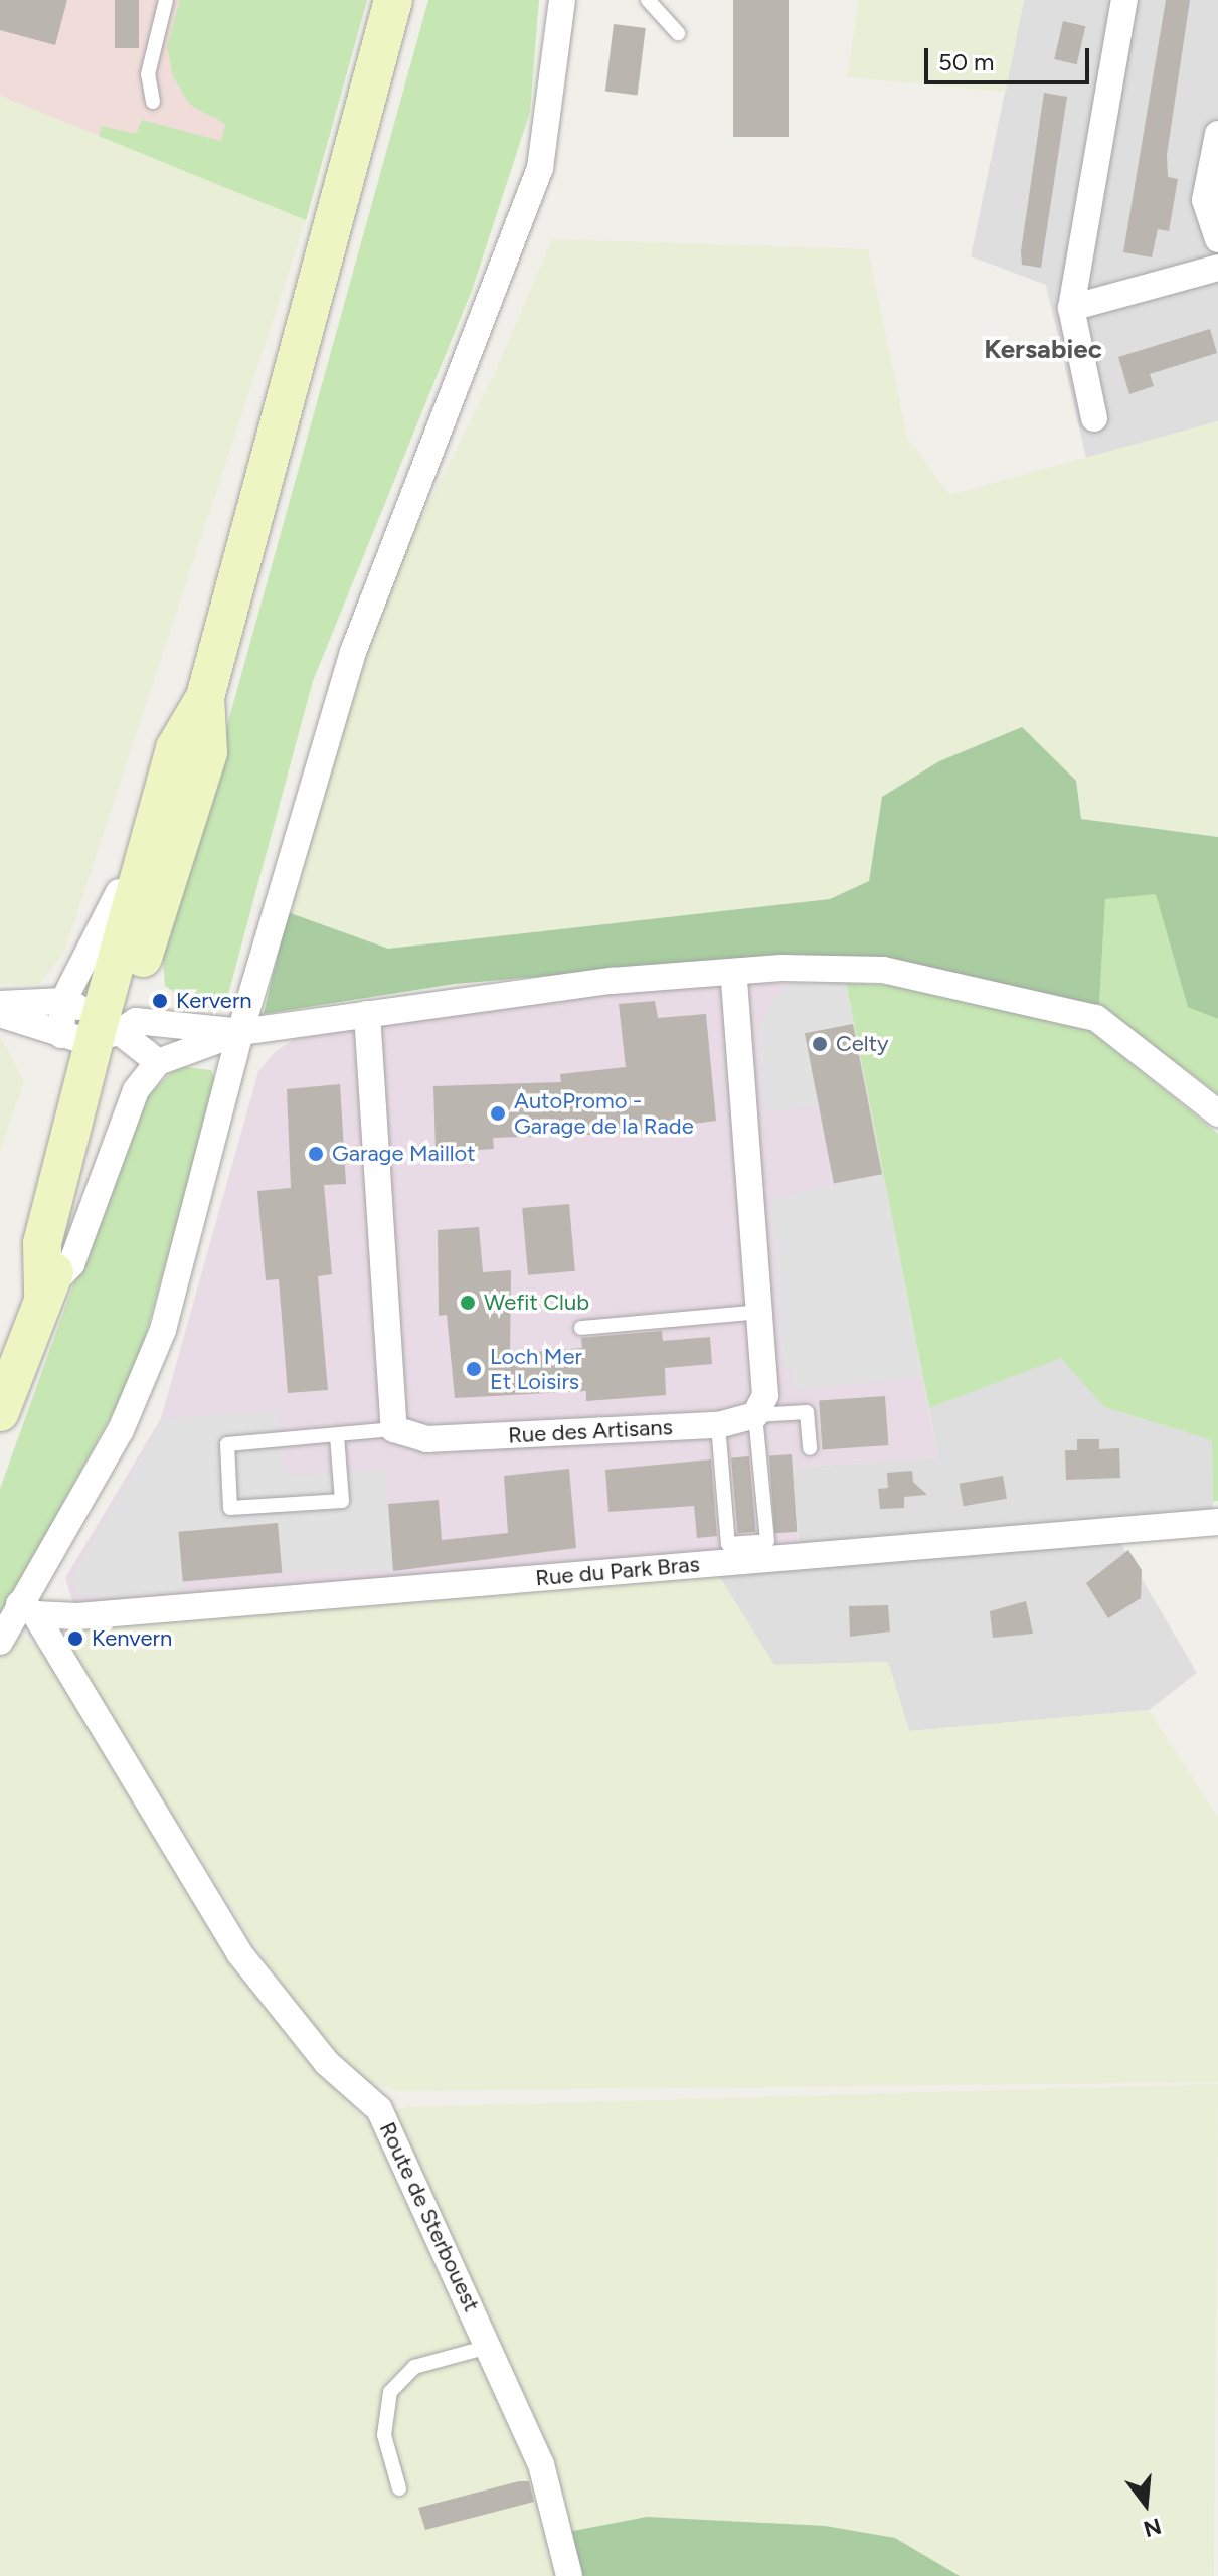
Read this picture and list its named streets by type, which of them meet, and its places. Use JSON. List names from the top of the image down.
{
  "streets": {
    "street": ["Rue des Artisans", "Rue du Park Bras", "Route de Sterbouest"]
  },
  "crossings": [
    ["Rue du Park Bras", "Route de Sterbouest"]
  ],
  "districts": ["Kersabiec"],
  "places": [
    "Kervern",
    "Celty",
    "AutoPromo - Garage de la Rade",
    "Garage Maillot",
    "Wefit Club",
    "Loch Mer Et Loisirs",
    "Kenvern"
  ],
  "scale_bar": "50 m",
  "north": "bottom"
}
